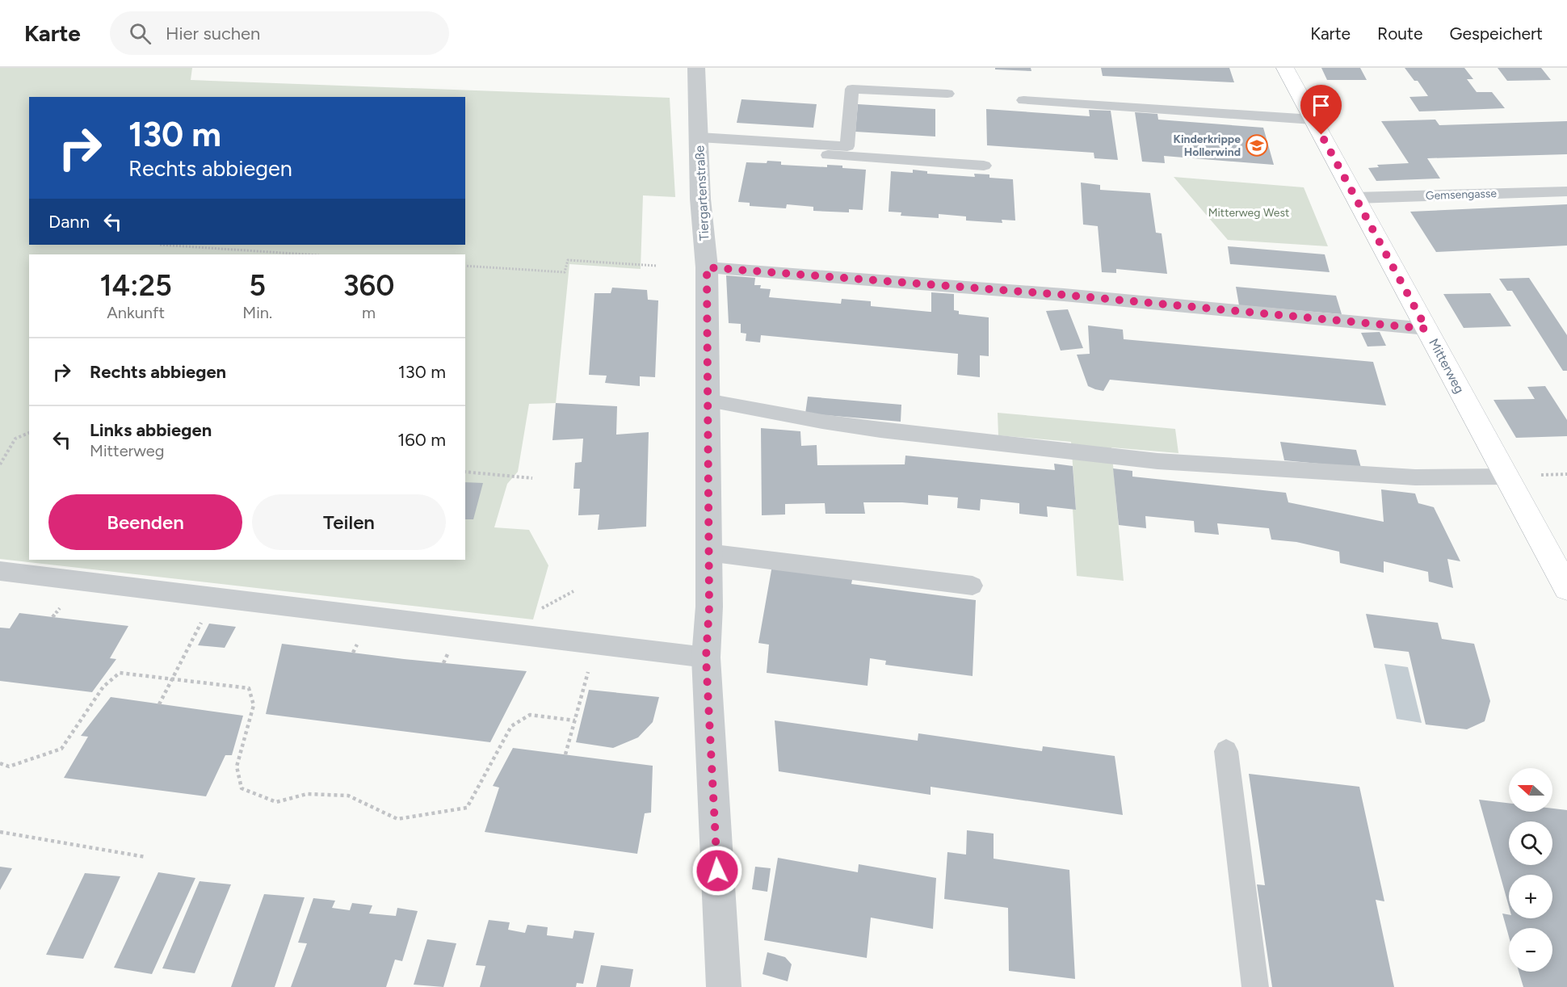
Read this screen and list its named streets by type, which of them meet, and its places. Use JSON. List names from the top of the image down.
{
  "streets": {
    "street": ["Tiergartenstraße", "Mitterweg"],
    "lane": ["Gemsengasse"]
  },
  "crossings": [
    ["Gemsengasse", "Mitterweg"]
  ],
  "parks": ["Mitterweg West"],
  "places": {
    "school or university": ["Kinderkrippe Hollerwind"]
  },
  "north": "left",
  "page": {
    "header": "Karte",
    "search": "Hier suchen",
    "nav": ["Karte", "Route", "Gespeichert"],
    "turn": ["130 m", "Rechts abbiegen"],
    "then": "Dann",
    "eta": [
      "14:25",
      "Ankunft",
      "5",
      "Min.",
      "360",
      "m"
    ],
    "list": [
      {
        "name": "Rechts abbiegen",
        "value": "130 m"
      },
      {
        "name": "Links abbiegen",
        "note": "Mitterweg",
        "value": "160 m"
      }
    ],
    "buttons": ["Beenden", "Teilen"],
    "map_buttons": ["+", "−"]
  }
}
